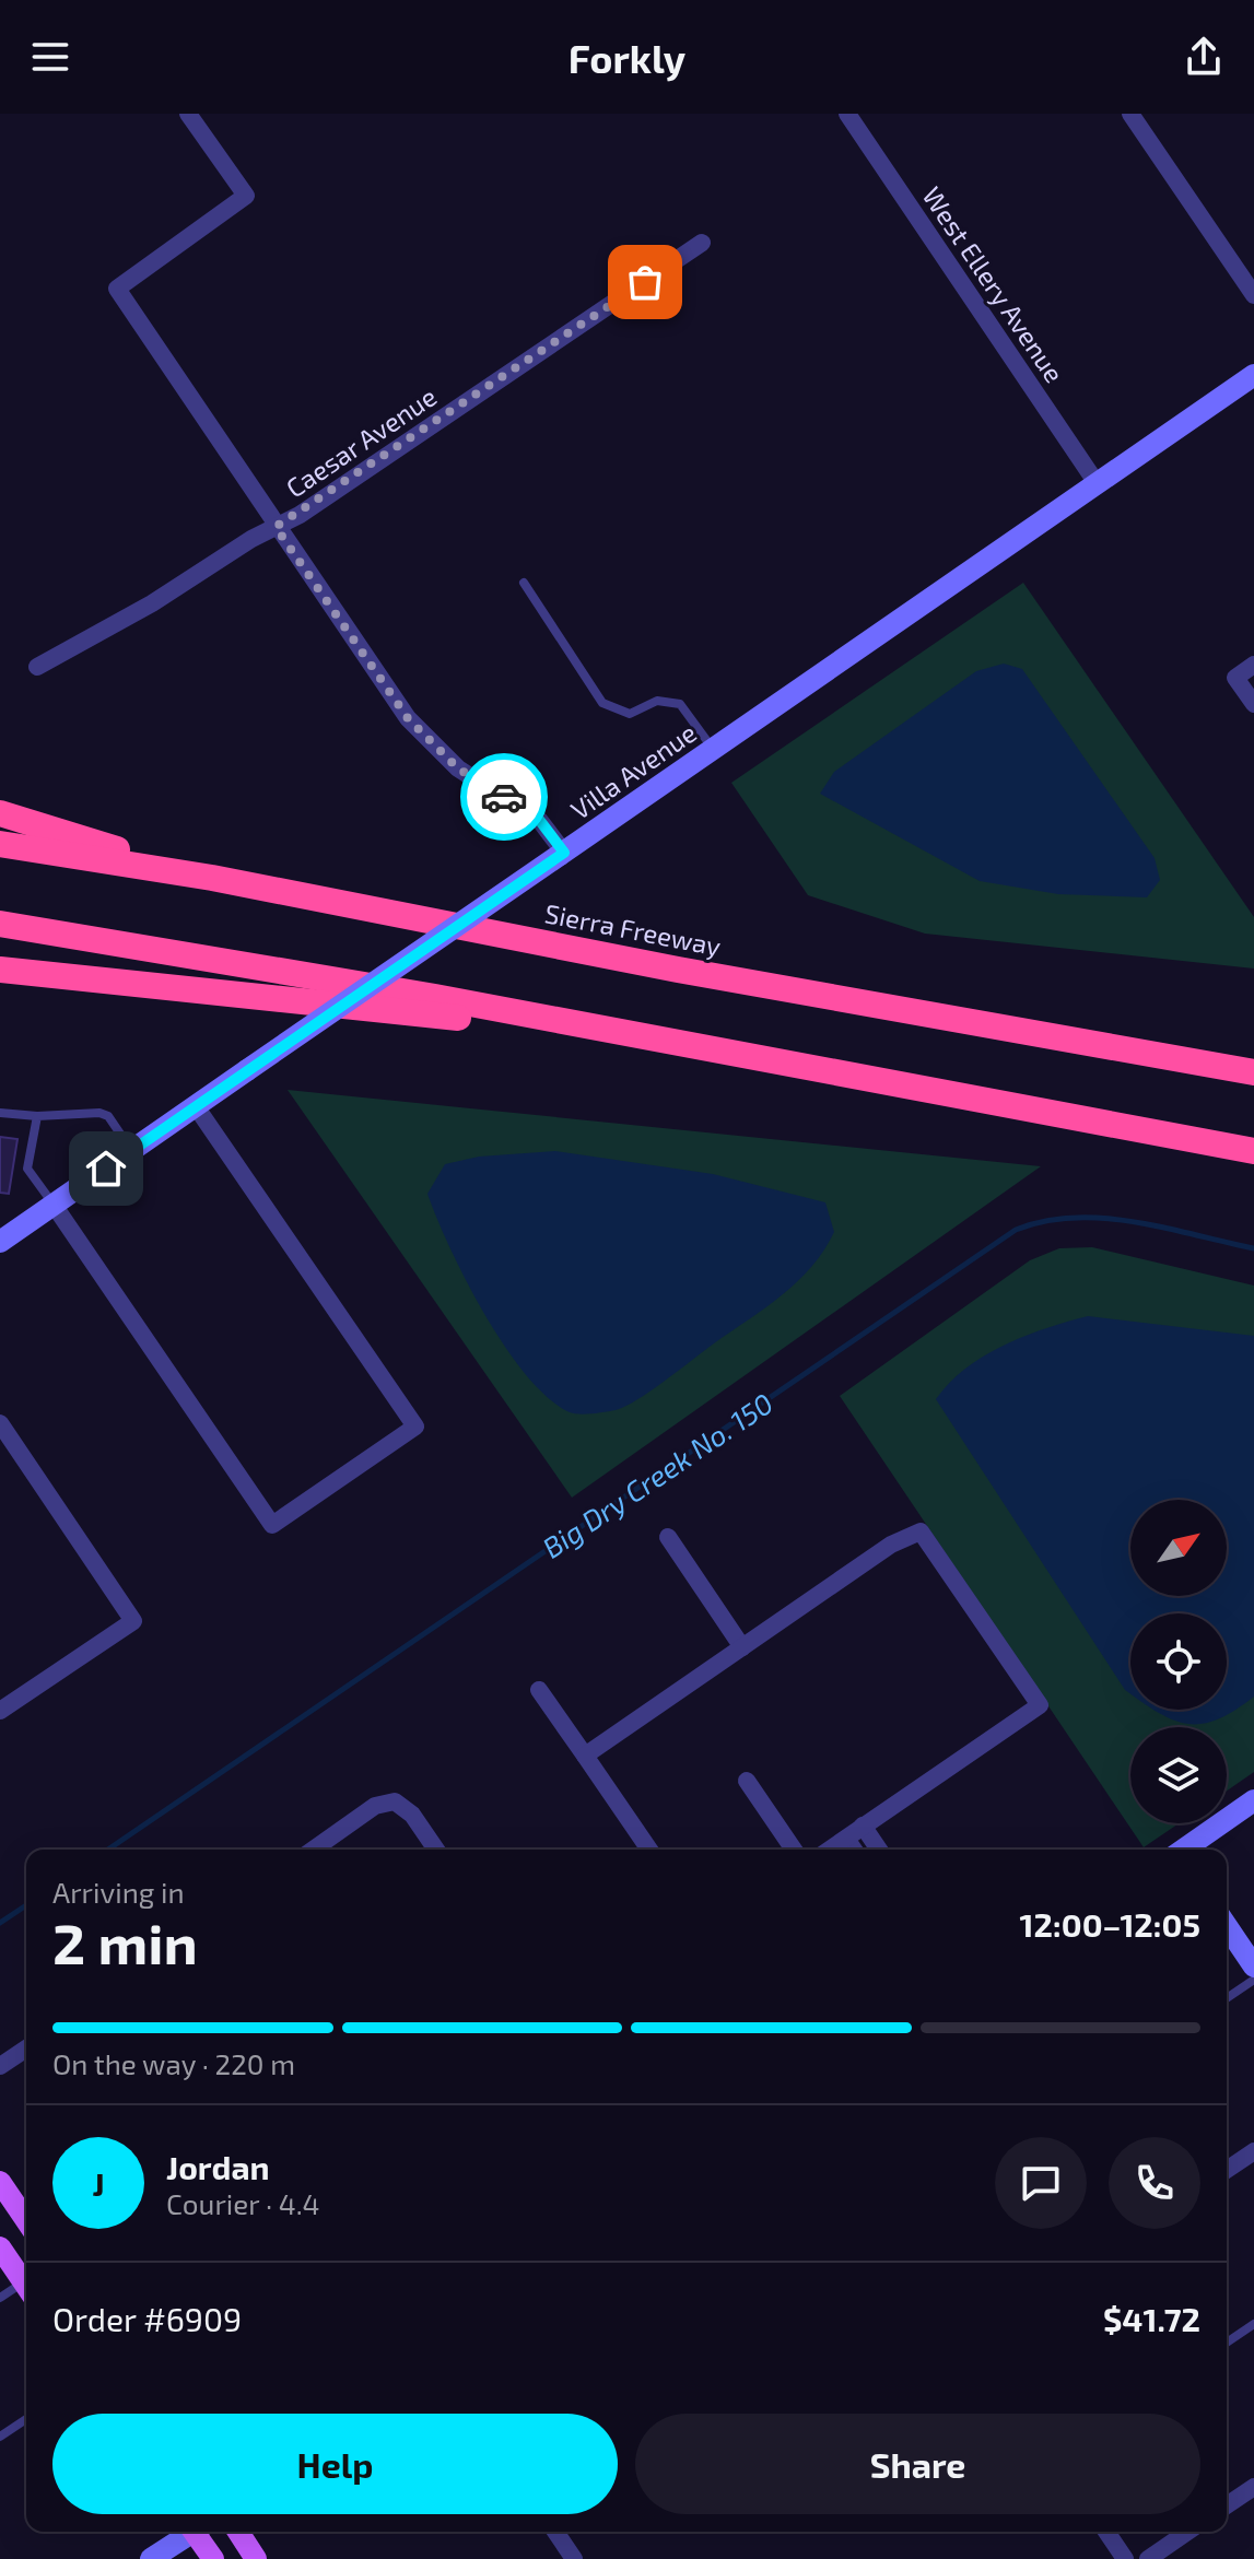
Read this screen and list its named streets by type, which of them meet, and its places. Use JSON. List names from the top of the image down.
{
  "streets": {
    "highway": ["Sierra Freeway"],
    "main road": ["Villa Avenue"],
    "street": ["West Ellery Avenue", "Caesar Avenue"]
  },
  "crossings": [
    ["West Ellery Avenue", "Villa Avenue"]
  ],
  "water": ["Big Dry Creek No. 150"],
  "north": "top right",
  "page": {
    "header": "Forkly",
    "heading": ["2 min", "Arriving in", "12:00–12:05"],
    "panel": [
      "Jordan",
      "Courier · 4.4",
      "Order #6909",
      "$41.72"
    ],
    "bar": "On the way · 220 m",
    "round": "J",
    "buttons": ["Help", "Share"]
  }
}
